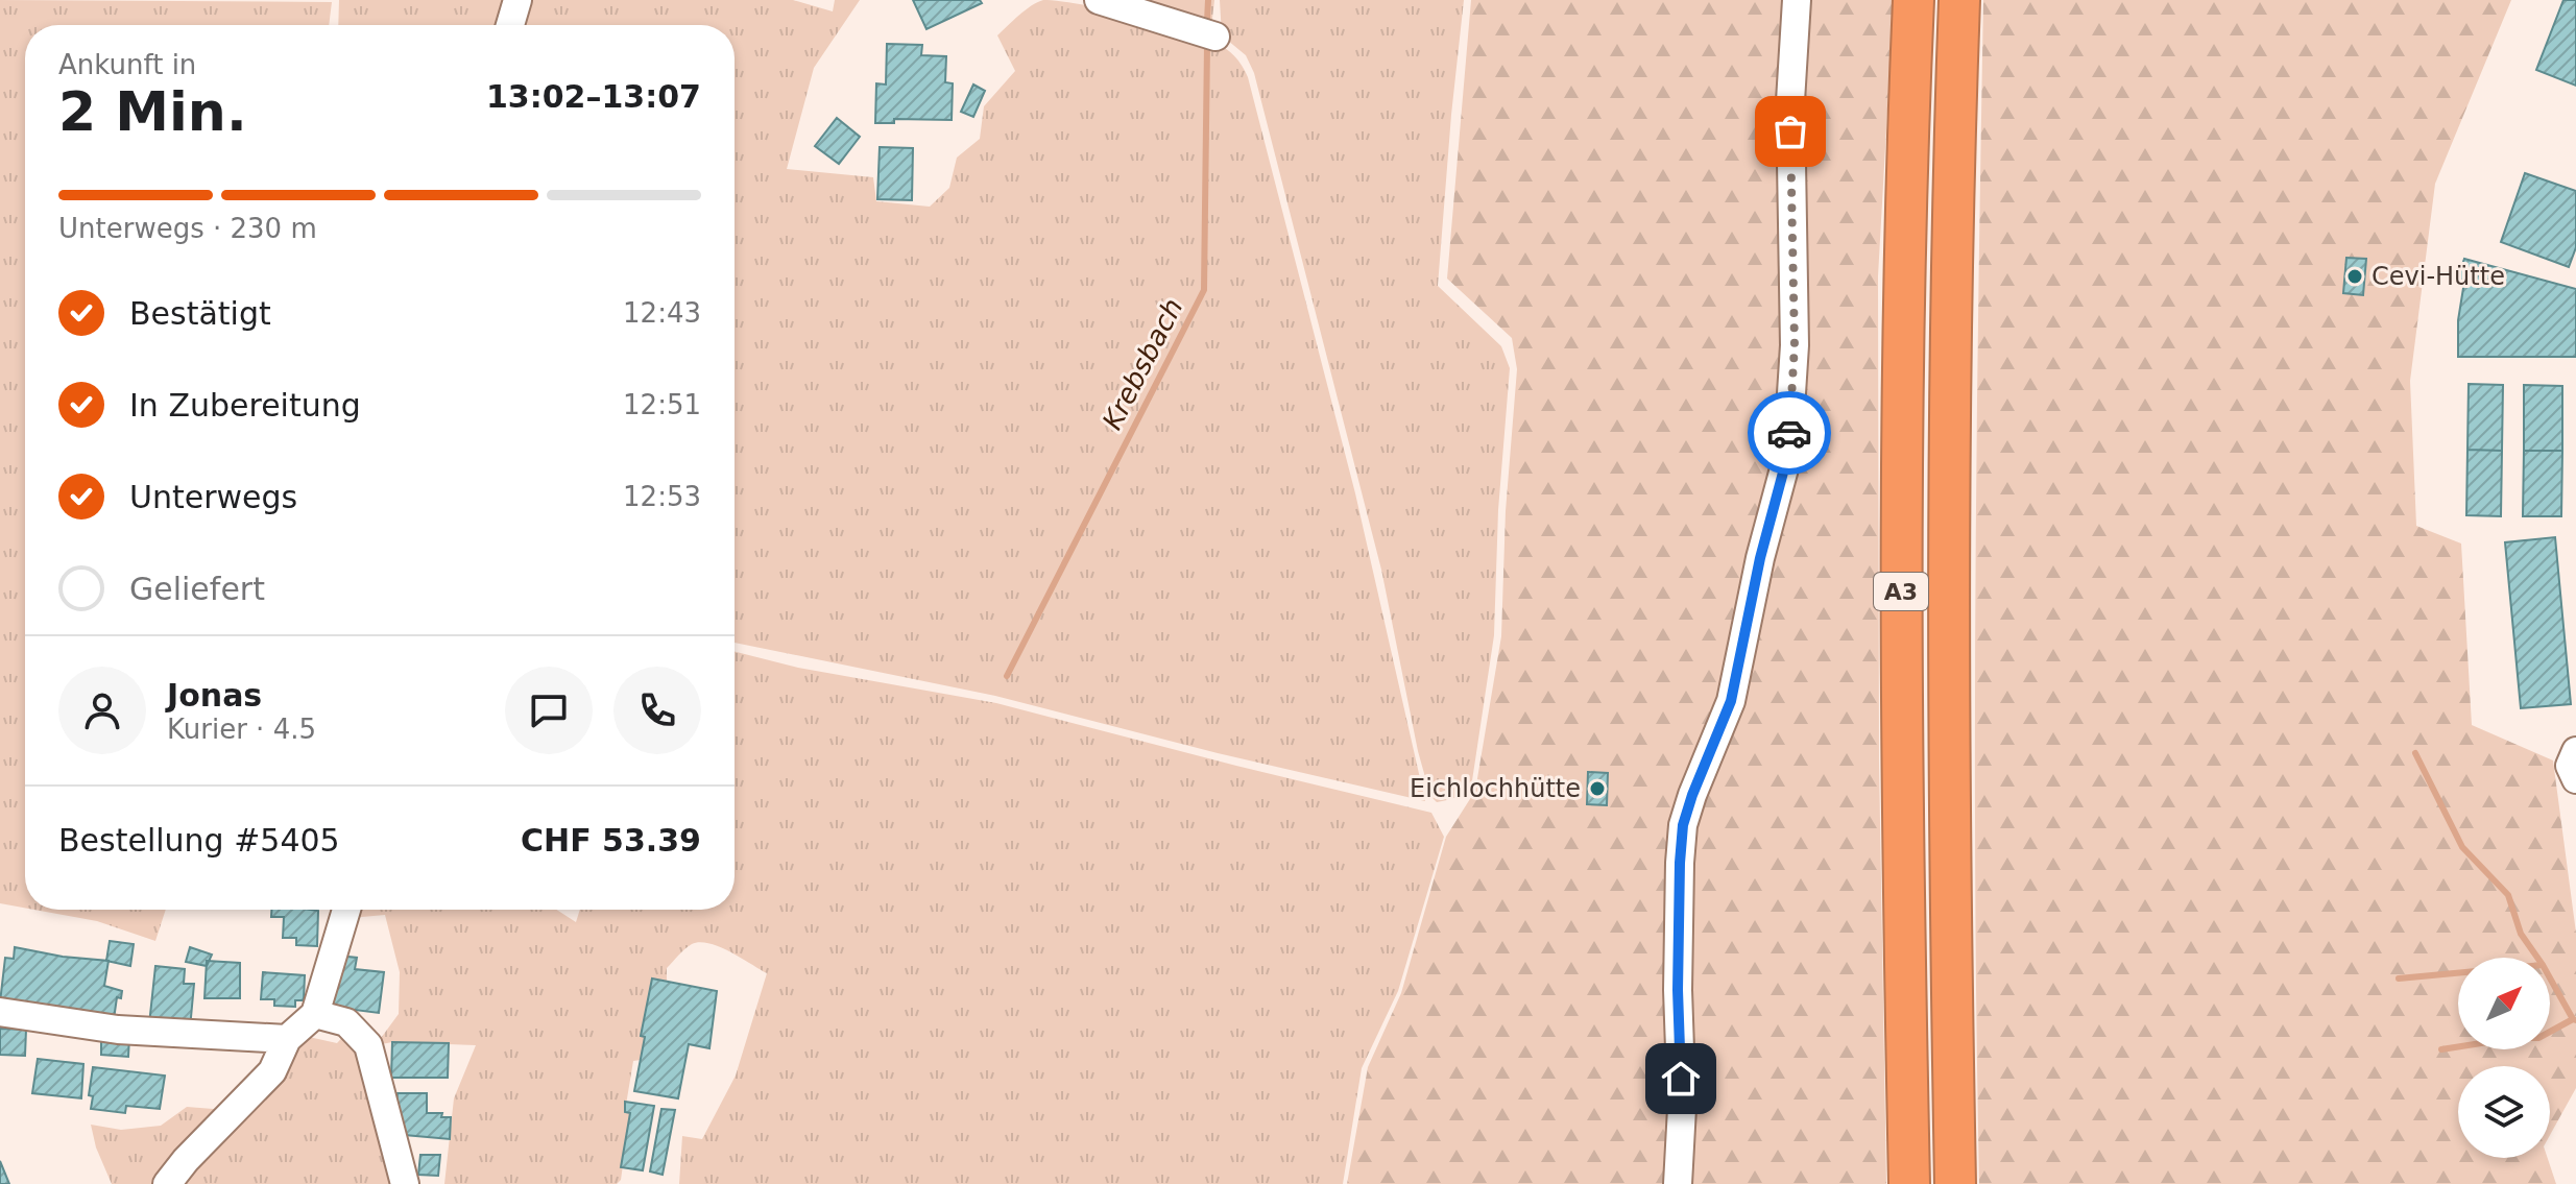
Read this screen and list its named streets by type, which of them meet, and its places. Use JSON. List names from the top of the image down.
{
  "streets": {
    "highway": ["A3"]
  },
  "water": ["Krebsbach"],
  "places": ["Cevi-Hütte", "Eichlochhütte"],
  "north": "top right",
  "page": {
    "heading": ["2 Min.", "Ankunft in", "13:02–13:07"],
    "panel": [
      "Jonas",
      "Kurier · 4.5",
      "Bestellung #5405",
      "CHF 53.39"
    ],
    "bar": "Unterwegs · 230 m",
    "list": [
      ["Bestätigt", "12:43"],
      ["In Zubereitung", "12:51"],
      ["Unterwegs", "12:53"],
      "Geliefert"
    ]
  }
}
